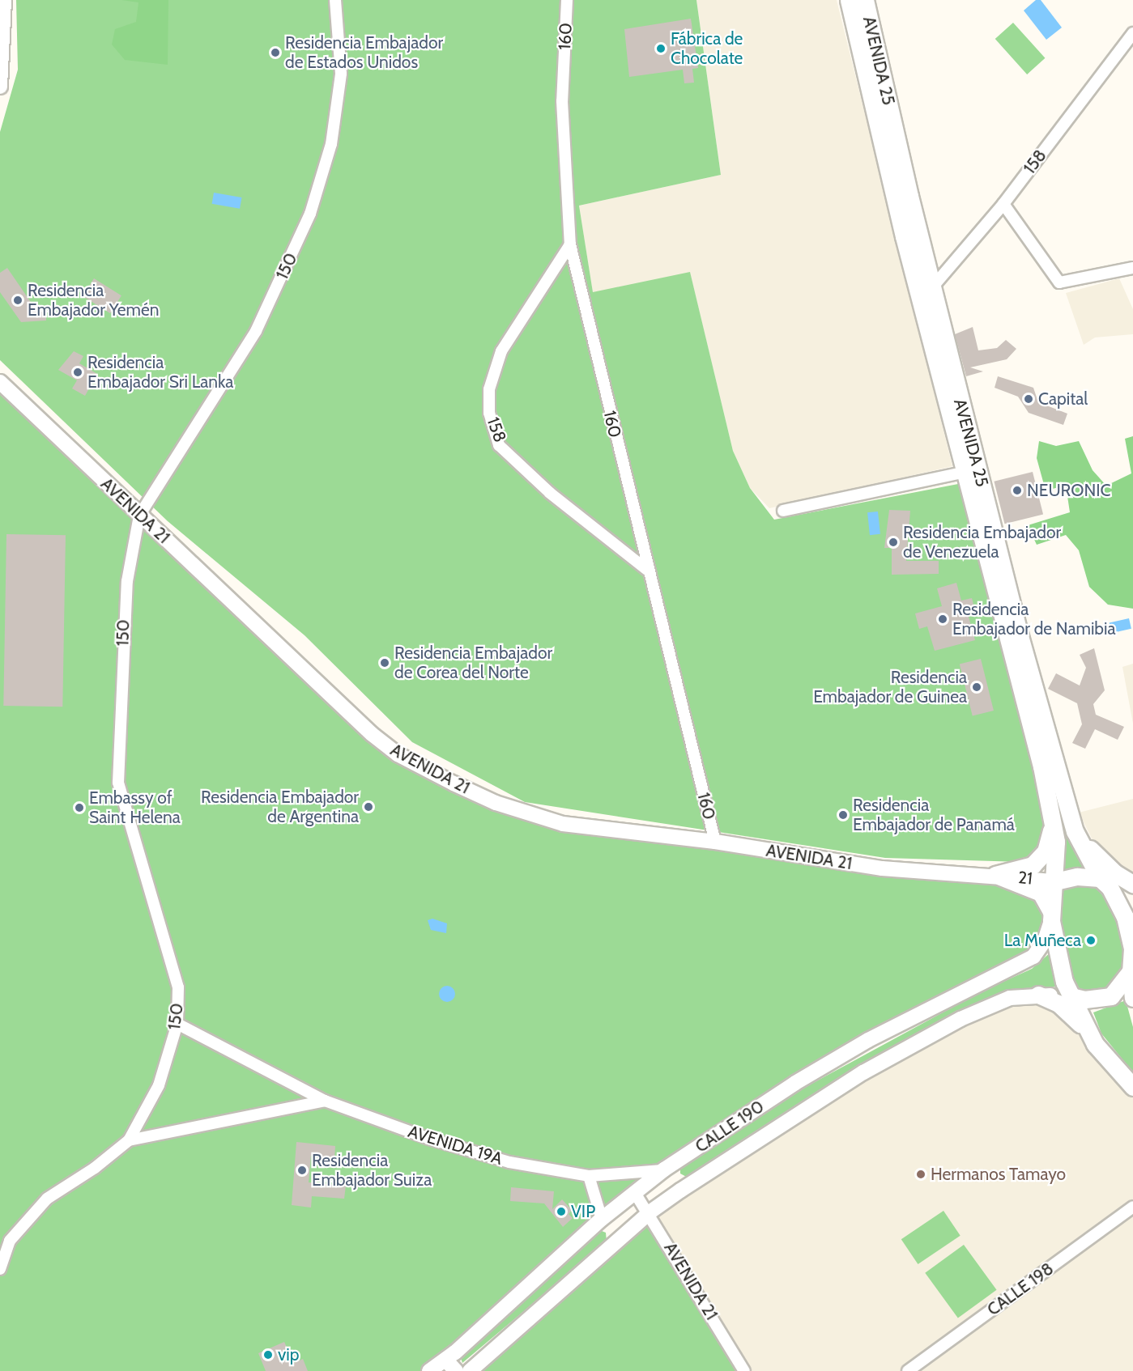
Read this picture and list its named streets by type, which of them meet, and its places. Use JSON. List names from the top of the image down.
{
  "streets": {
    "main road": [
      "AVENIDA 25",
      "AVENIDA 21",
      "21",
      "CALLE 190"
    ],
    "street": [
      "160",
      "158",
      "150",
      "AVENIDA 19A",
      "CALLE 198"
    ]
  },
  "crossings": [
    ["160", "158"],
    ["160", "AVENIDA 21"],
    ["AVENIDA 25", "158"],
    ["AVENIDA 25", "21"],
    ["AVENIDA 25", "CALLE 190"],
    ["150", "AVENIDA 21"],
    ["150", "AVENIDA 19A"],
    ["AVENIDA 21", "21"],
    ["AVENIDA 21", "CALLE 190"],
    ["CALLE 190", "AVENIDA 19A"]
  ],
  "places": [
    "Fábrica de Chocolate",
    "Residencia Embajador de Estados Unidos",
    "Residencia Embajador Yemén",
    "Residencia Embajador Sri Lanka",
    "Capital",
    "NEURONIC",
    "Residencia Embajador de Venezuela",
    "Residencia Embajador de Namibia",
    "Residencia Embajador de Corea del Norte",
    "Residencia Embajador de Guinea",
    "Residencia Embajador de Argentina",
    "Embassy of Saint Helena",
    "Residencia Embajador de Panamá",
    "La Muñeca",
    "Residencia Embajador Suiza",
    "Hermanos Tamayo",
    "VIP",
    "vip"
  ]
}
